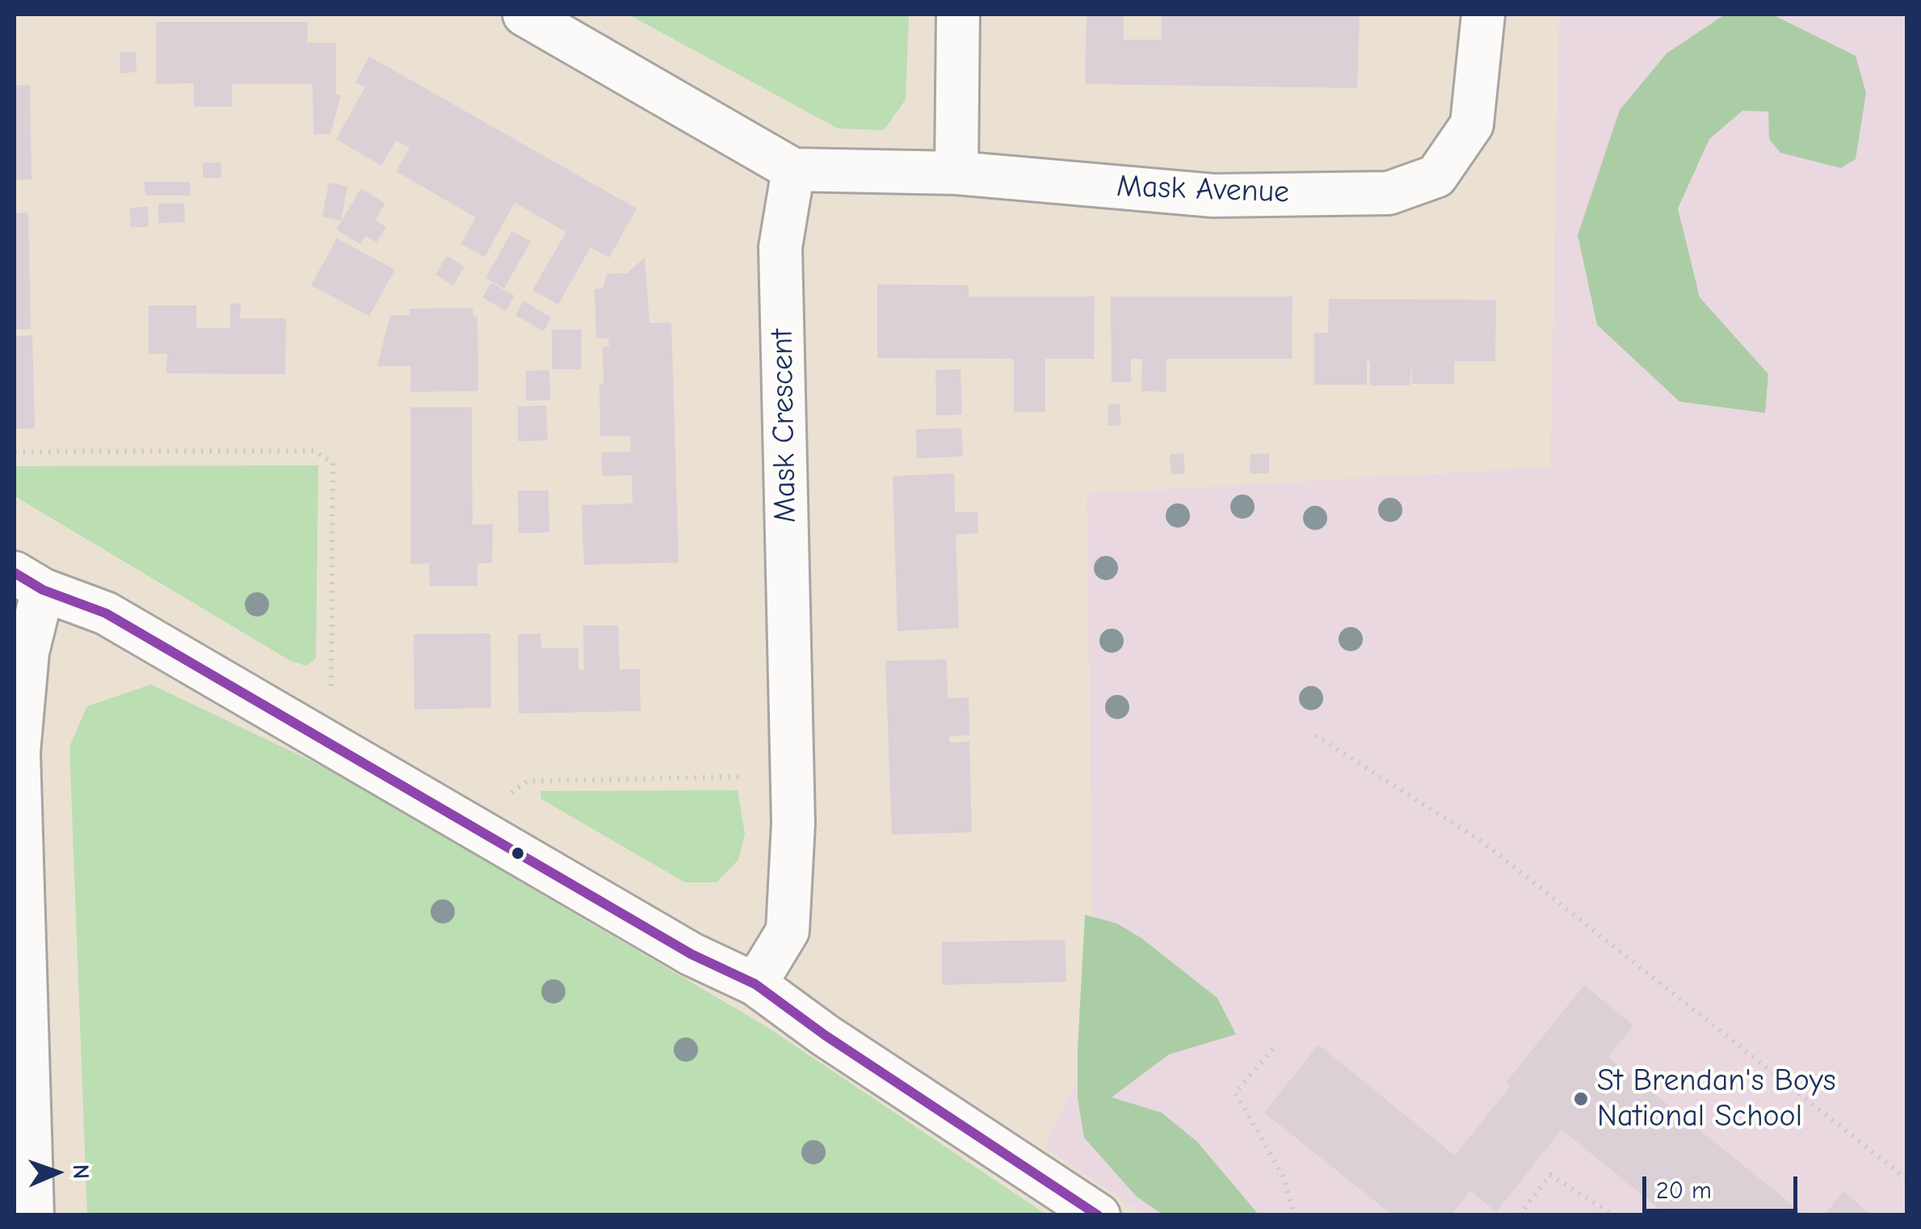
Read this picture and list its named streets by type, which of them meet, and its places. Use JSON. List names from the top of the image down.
{
  "streets": {
    "street": ["Mask Avenue", "Mask Crescent"]
  },
  "crossings": [
    ["Mask Avenue", "Mask Crescent"]
  ],
  "places": ["St Brendan's Boys National School"],
  "scale_bar": "20 m",
  "north": "right"
}
